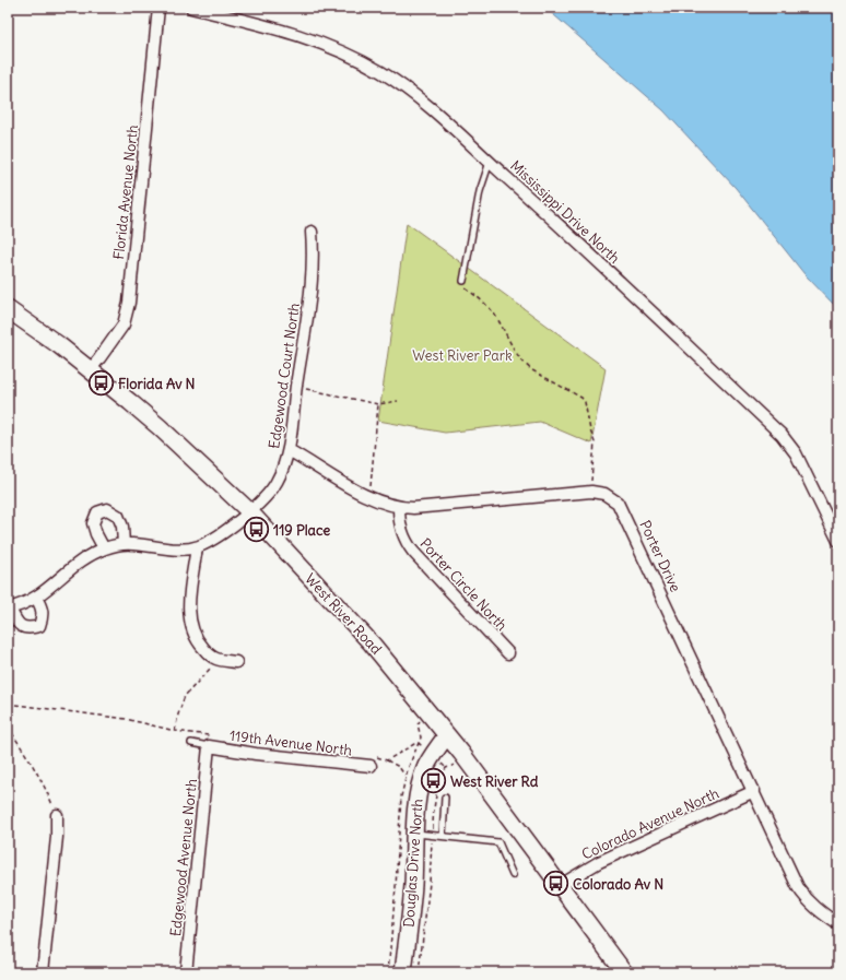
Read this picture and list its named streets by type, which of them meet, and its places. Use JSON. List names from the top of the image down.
{
  "streets": {
    "main road": ["West River Road", "Douglas Drive North"],
    "street": [
      "Florida Avenue North",
      "Mississippi Drive North",
      "Edgewood Court North",
      "Porter Drive",
      "Porter Circle North",
      "119th Avenue North",
      "Colorado Avenue North",
      "Edgewood Avenue North"
    ]
  },
  "crossings": [
    ["Florida Avenue North", "West River Road"],
    ["Edgewood Court North", "Porter Drive"],
    ["Edgewood Court North", "West River Road"],
    ["Porter Drive", "Porter Circle North"],
    ["Porter Drive", "Colorado Avenue North"],
    ["West River Road", "Colorado Avenue North"],
    ["West River Road", "Douglas Drive North"],
    ["119th Avenue North", "Edgewood Avenue North"]
  ],
  "parks": ["West River Park"],
  "places": {
    "bus stop": [
      "Florida Av N",
      "119 Place",
      "West River Rd",
      "Colorado Av N"
    ]
  }
}
